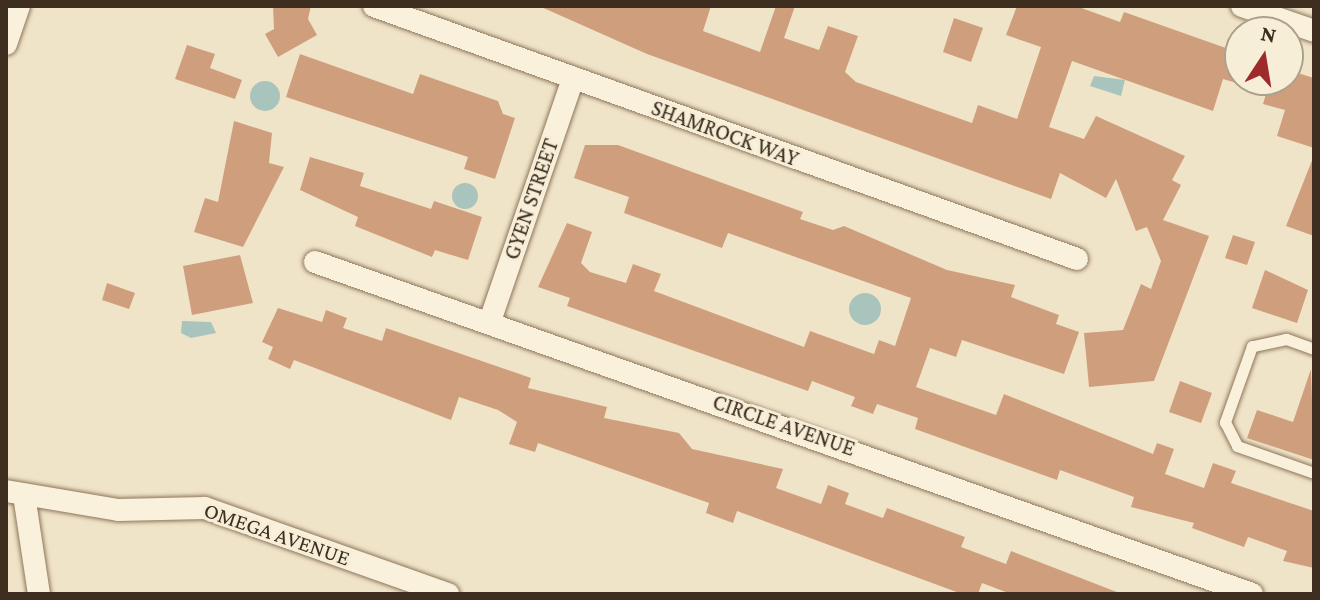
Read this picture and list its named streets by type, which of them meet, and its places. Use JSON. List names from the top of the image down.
{
  "streets": {
    "street": [
      "SHAMROCK WAY",
      "GYEN STREET",
      "CIRCLE AVENUE",
      "OMEGA AVENUE"
    ]
  },
  "crossings": [
    ["SHAMROCK WAY", "GYEN STREET"],
    ["GYEN STREET", "CIRCLE AVENUE"]
  ],
  "north": "top"
}
